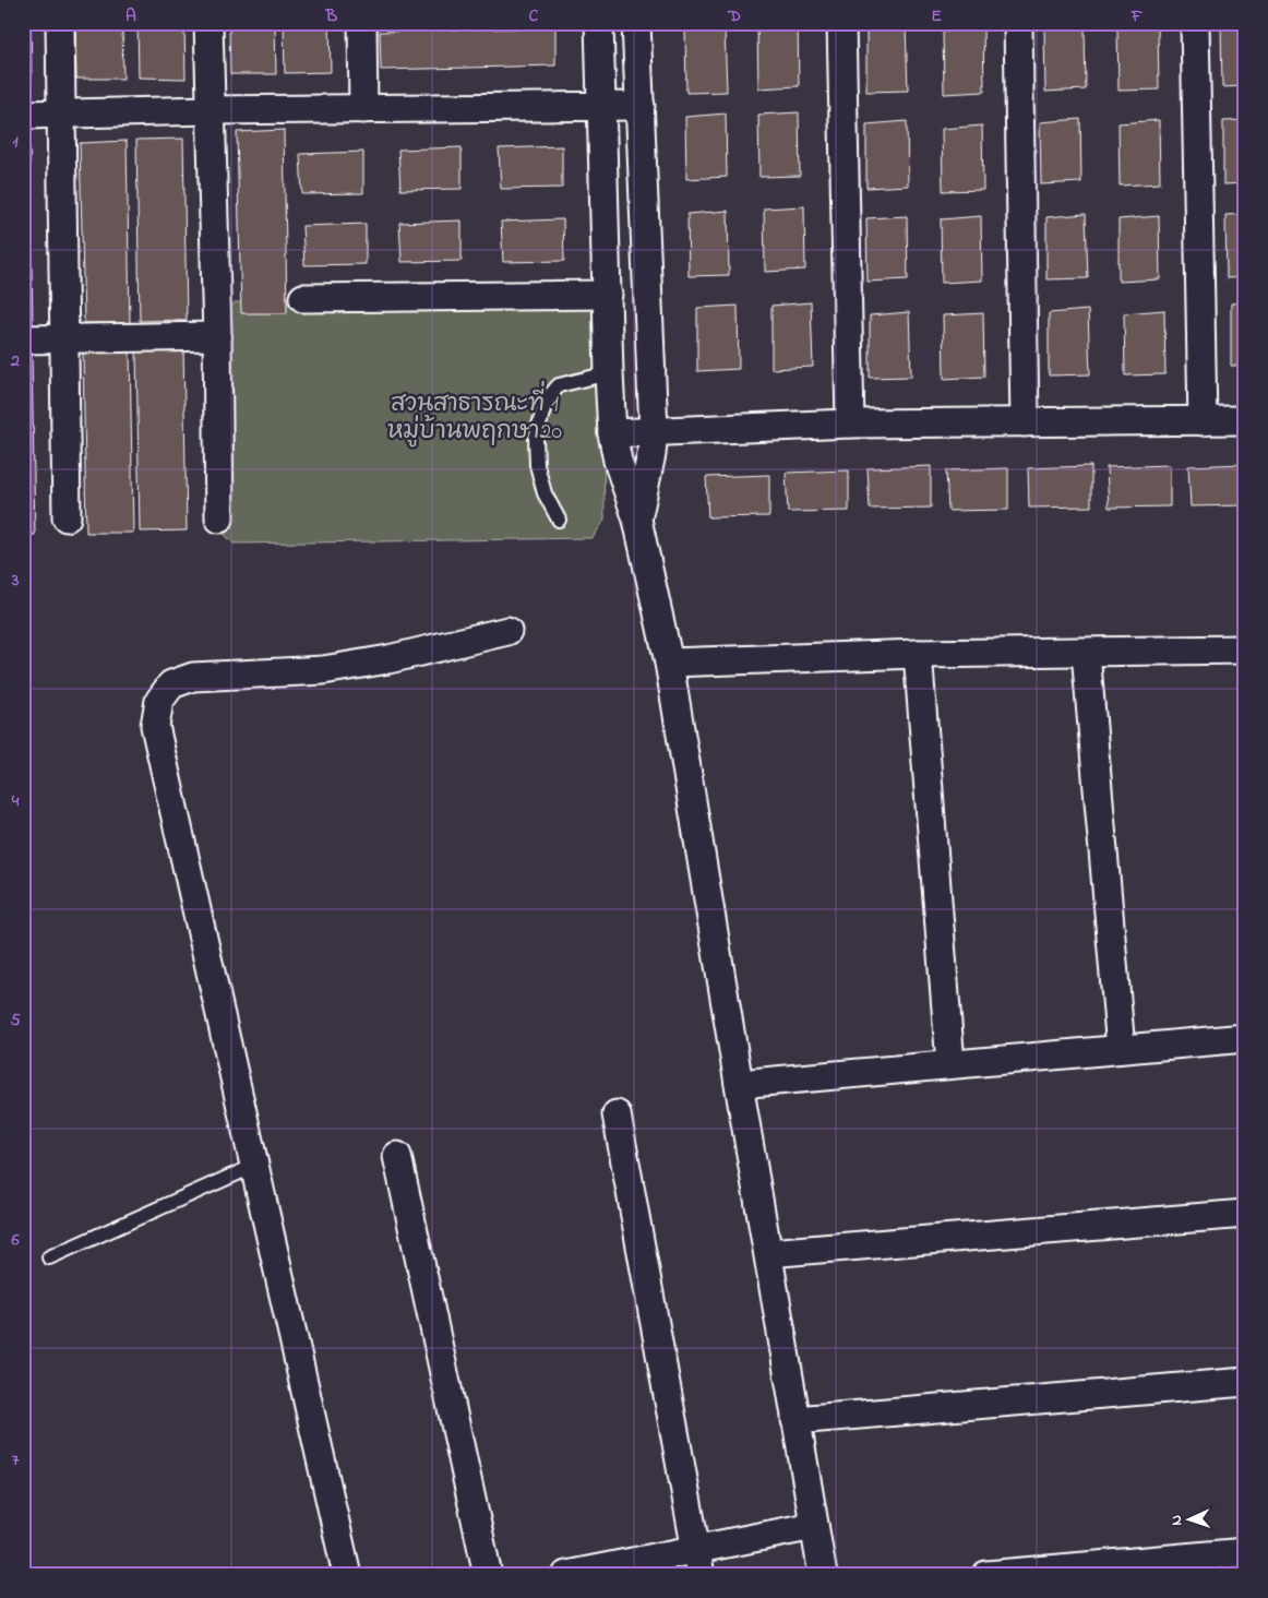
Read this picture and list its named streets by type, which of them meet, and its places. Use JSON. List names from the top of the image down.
{
  "parks": ["สวนสาธารณะที่ 1 หมู่บ้านพฤกษา20"],
  "north": "left",
  "grid": {
    "columns": [
      "A",
      "B",
      "C",
      "D",
      "E",
      "F"
    ],
    "rows": [
      "1",
      "2",
      "3",
      "4",
      "5",
      "6",
      "7"
    ]
  }
}
